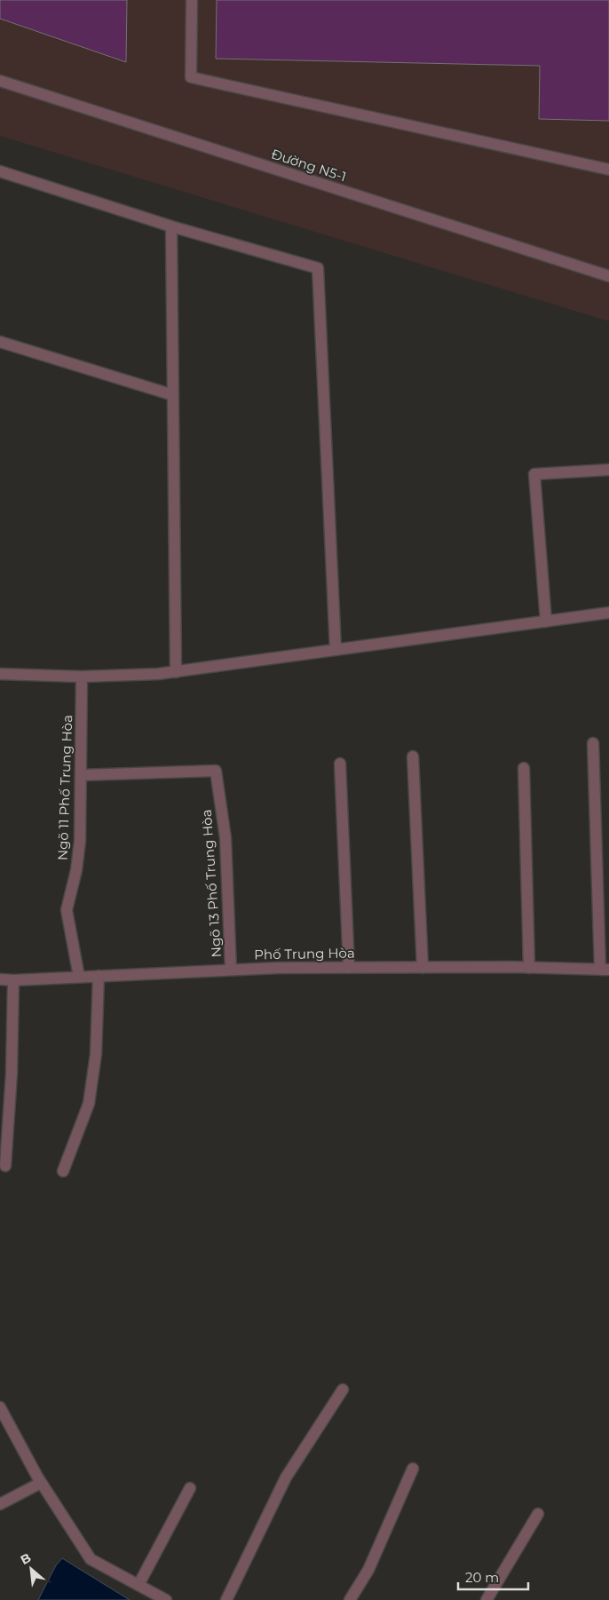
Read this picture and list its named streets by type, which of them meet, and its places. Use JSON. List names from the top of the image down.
{
  "streets": {
    "street": [
      "Đường N5-1",
      "Ngõ 11 Phố Trung Hòa",
      "Ngõ 13 Phố Trung Hòa",
      "Phố Trung Hòa"
    ]
  },
  "crossings": [
    ["Ngõ 11 Phố Trung Hòa", "Ngõ 13 Phố Trung Hòa"],
    ["Ngõ 11 Phố Trung Hòa", "Phố Trung Hòa"],
    ["Ngõ 13 Phố Trung Hòa", "Phố Trung Hòa"]
  ],
  "scale_bar": "20 m",
  "north": "top left"
}
